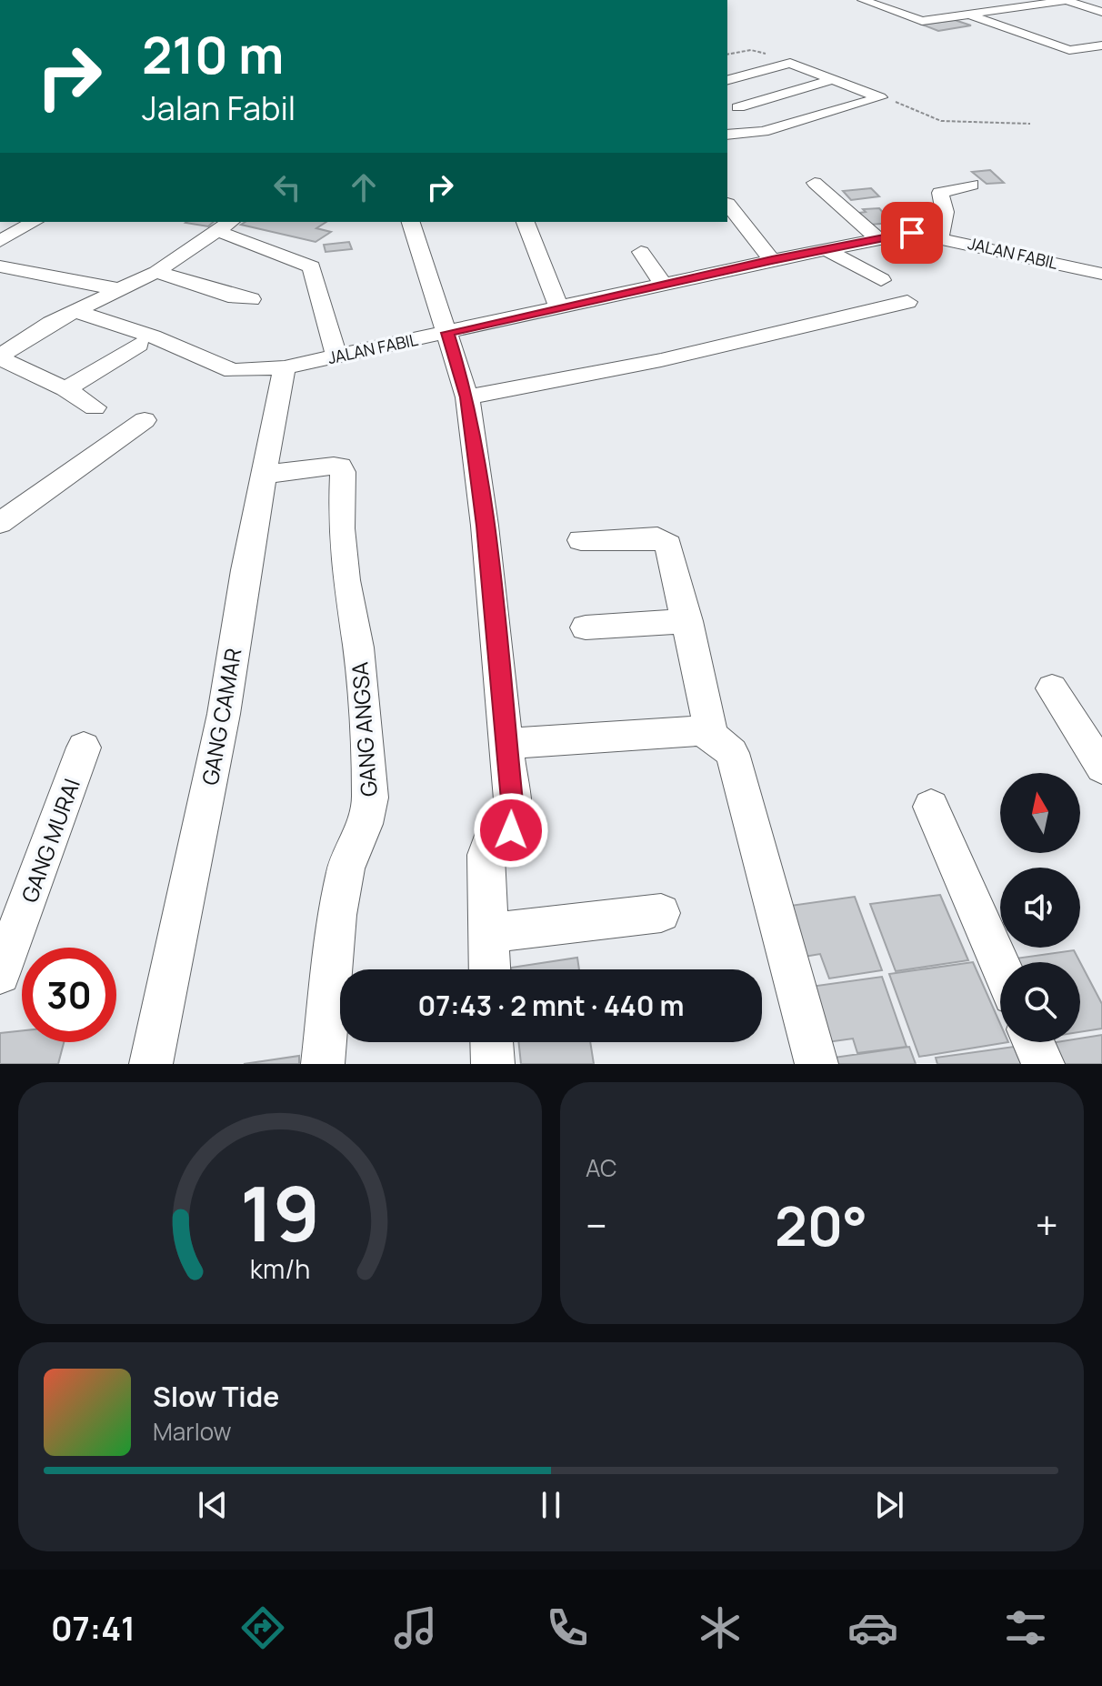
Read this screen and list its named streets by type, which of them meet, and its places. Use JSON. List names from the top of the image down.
{
  "streets": {
    "street": [
      "JALAN FABIL",
      "GANG CAMAR",
      "GANG ANGSA",
      "GANG MURAI"
    ]
  },
  "crossings": [
    ["JALAN FABIL", "GANG CAMAR"],
    ["GANG CAMAR", "GANG ANGSA"]
  ],
  "north": "top",
  "page": {
    "turn": ["210 m", "Jalan Fabil"],
    "limit": "30",
    "trip": "07:43 · 2 mnt · 440 m",
    "tile": "AC",
    "heat": ["−", "20°", "+"],
    "song": ["Slow Tide", "Marlow"],
    "tabs": "07:41",
    "gauge": ["19", "km/h"]
  }
}
